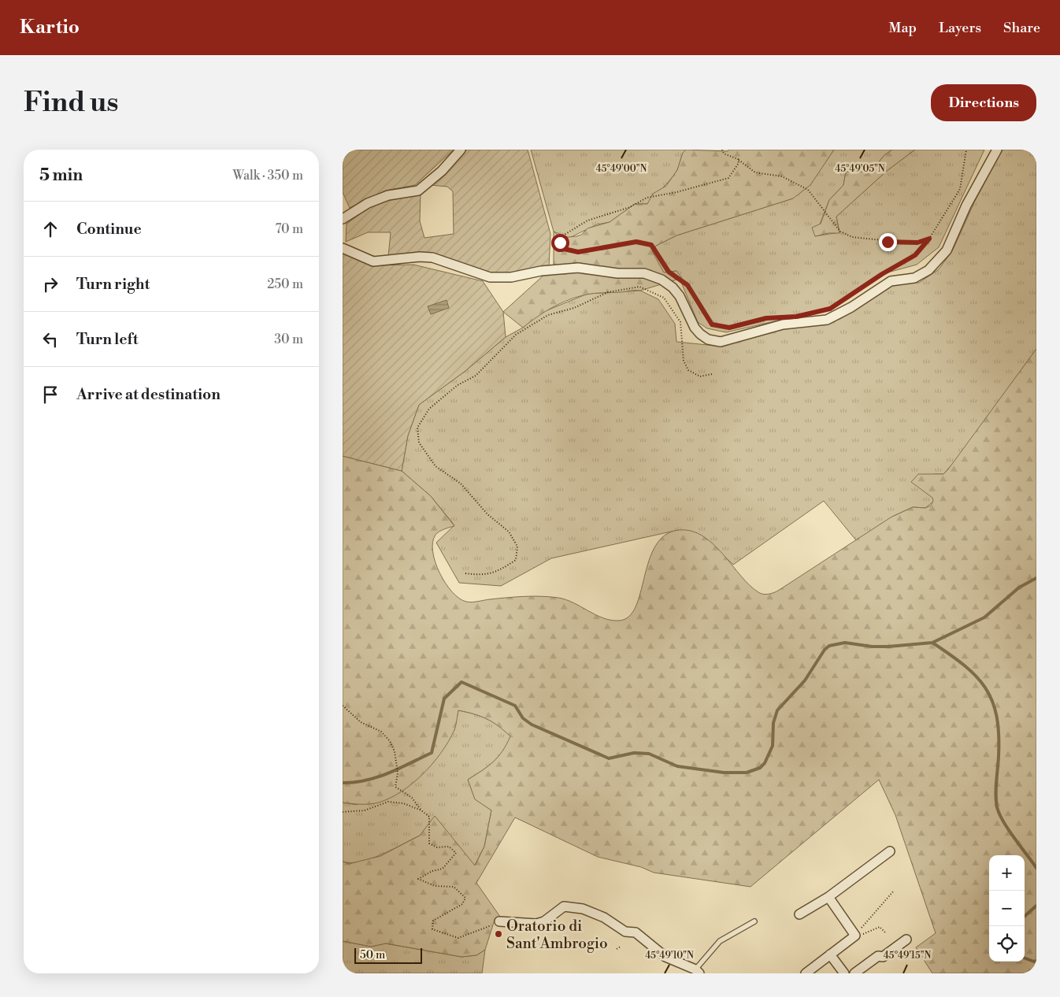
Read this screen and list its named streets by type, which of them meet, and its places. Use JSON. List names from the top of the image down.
{
  "places": ["Oratorio di Sant'Ambrogio"],
  "scale_bar": "50 m",
  "page": {
    "header": "Kartio",
    "nav": ["Map", "Layers", "Share"],
    "buttons": "Directions",
    "title": "Find us",
    "heading": ["5 min", "Walk · 350 m"],
    "list": [
      ["Continue", "70 m"],
      ["Turn right", "250 m"],
      ["Turn left", "30 m"],
      "Arrive at destination"
    ],
    "map_buttons": ["+", "−"],
    "scale": "50 m"
  },
  "coordinates": [
    "45°49'00\"N",
    "45°49'05\"N",
    "45°49'10\"N",
    "45°49'15\"N"
  ]
}
